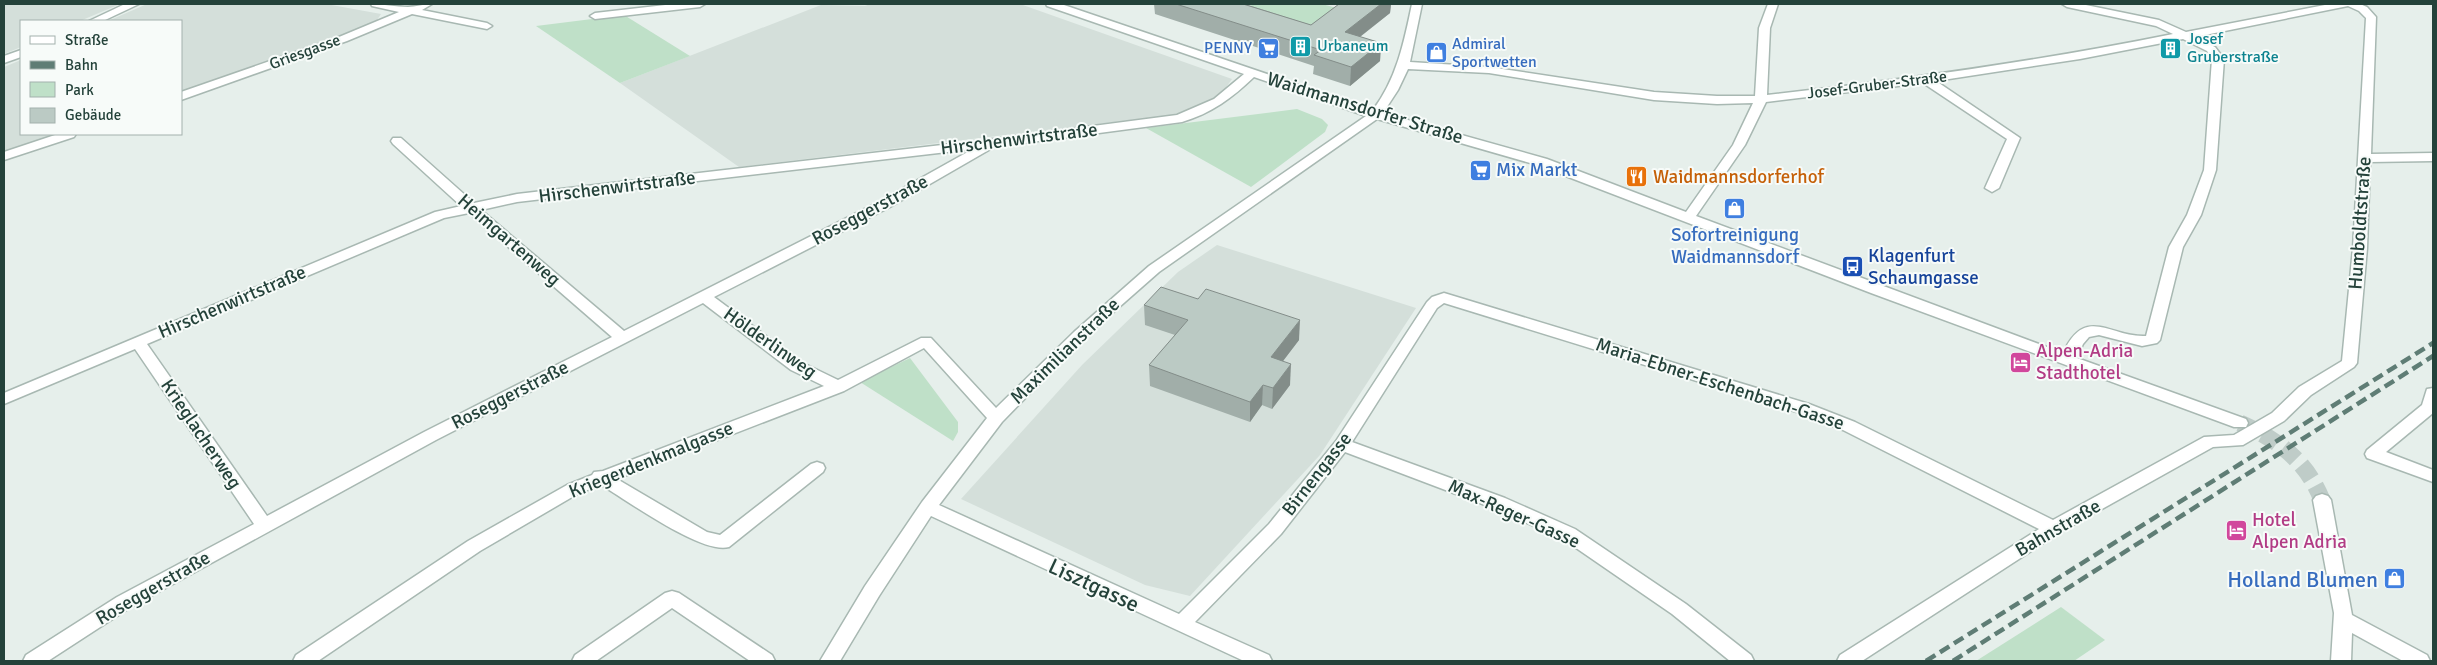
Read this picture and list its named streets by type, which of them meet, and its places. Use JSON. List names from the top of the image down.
{
  "streets": {
    "street": [
      "Griesgasse",
      "Josef-Gruber-Straße",
      "Waidmannsdorfer Straße",
      "Hirschenwirtstraße",
      "Roseggerstraße",
      "Humboldtstraße",
      "Heimgartenweg",
      "Hölderlinweg",
      "Maximilianstraße",
      "Maria-Ebner-Eschenbach-Gasse",
      "Krieglacherweg",
      "Kriegerdenkmalgasse",
      "Birnengasse",
      "Max-Reger-Gasse",
      "Bahnstraße",
      "Lisztgasse"
    ]
  },
  "crossings": [
    ["Josef-Gruber-Straße", "Maximilianstraße"],
    ["Waidmannsdorfer Straße", "Hirschenwirtstraße"],
    ["Waidmannsdorfer Straße", "Maximilianstraße"],
    ["Hirschenwirtstraße", "Roseggerstraße"],
    ["Hirschenwirtstraße", "Heimgartenweg"],
    ["Hirschenwirtstraße", "Krieglacherweg"],
    ["Roseggerstraße", "Heimgartenweg"],
    ["Roseggerstraße", "Hölderlinweg"],
    ["Roseggerstraße", "Krieglacherweg"],
    ["Humboldtstraße", "Bahnstraße"],
    ["Hölderlinweg", "Kriegerdenkmalgasse"],
    ["Maximilianstraße", "Kriegerdenkmalgasse"],
    ["Maximilianstraße", "Lisztgasse"],
    ["Maria-Ebner-Eschenbach-Gasse", "Birnengasse"],
    ["Maria-Ebner-Eschenbach-Gasse", "Bahnstraße"],
    ["Birnengasse", "Max-Reger-Gasse"],
    ["Birnengasse", "Lisztgasse"]
  ],
  "places": {
    "building": ["Urbaneum", "Josef Gruberstraße"],
    "supermarket": ["PENNY", "Mix Markt"],
    "shop": ["Admiral Sportwetten", "Sofortreinigung Waidmannsdorf", "Holland Blumen"],
    "restaurant": ["Waidmannsdorferhof"],
    "bus stop": ["Klagenfurt Schaumgasse"],
    "hotel": ["Alpen-Adria Stadthotel", "Hotel Alpen Adria"]
  },
  "legend": [
    "Straße",
    "Bahn",
    "Park",
    "Gebäude"
  ]
}
